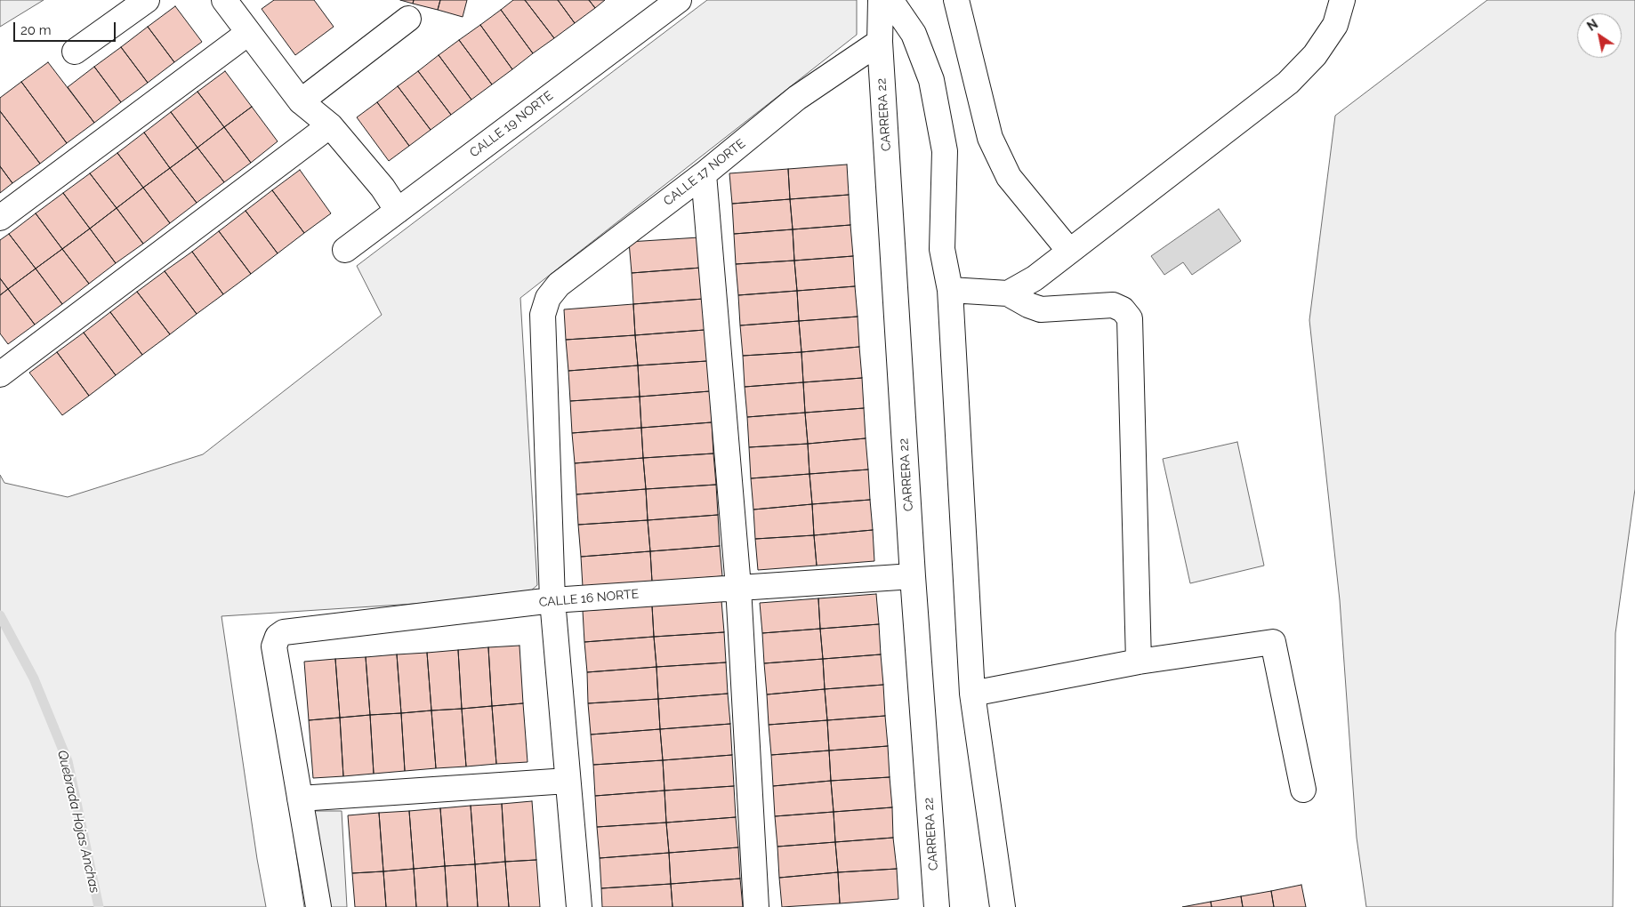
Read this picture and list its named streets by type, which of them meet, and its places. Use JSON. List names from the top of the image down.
{
  "streets": {
    "street": [
      "CARRERA 22",
      "CALLE 19 NORTE",
      "CALLE 17 NORTE",
      "CALLE 16 NORTE"
    ]
  },
  "crossings": [
    ["CARRERA 22", "CALLE 17 NORTE"],
    ["CARRERA 22", "CALLE 16 NORTE"],
    ["CALLE 17 NORTE", "CALLE 16 NORTE"]
  ],
  "water": ["Quebrada Hojas Anchas"],
  "scale_bar": "20 m",
  "north": "top left"
}
